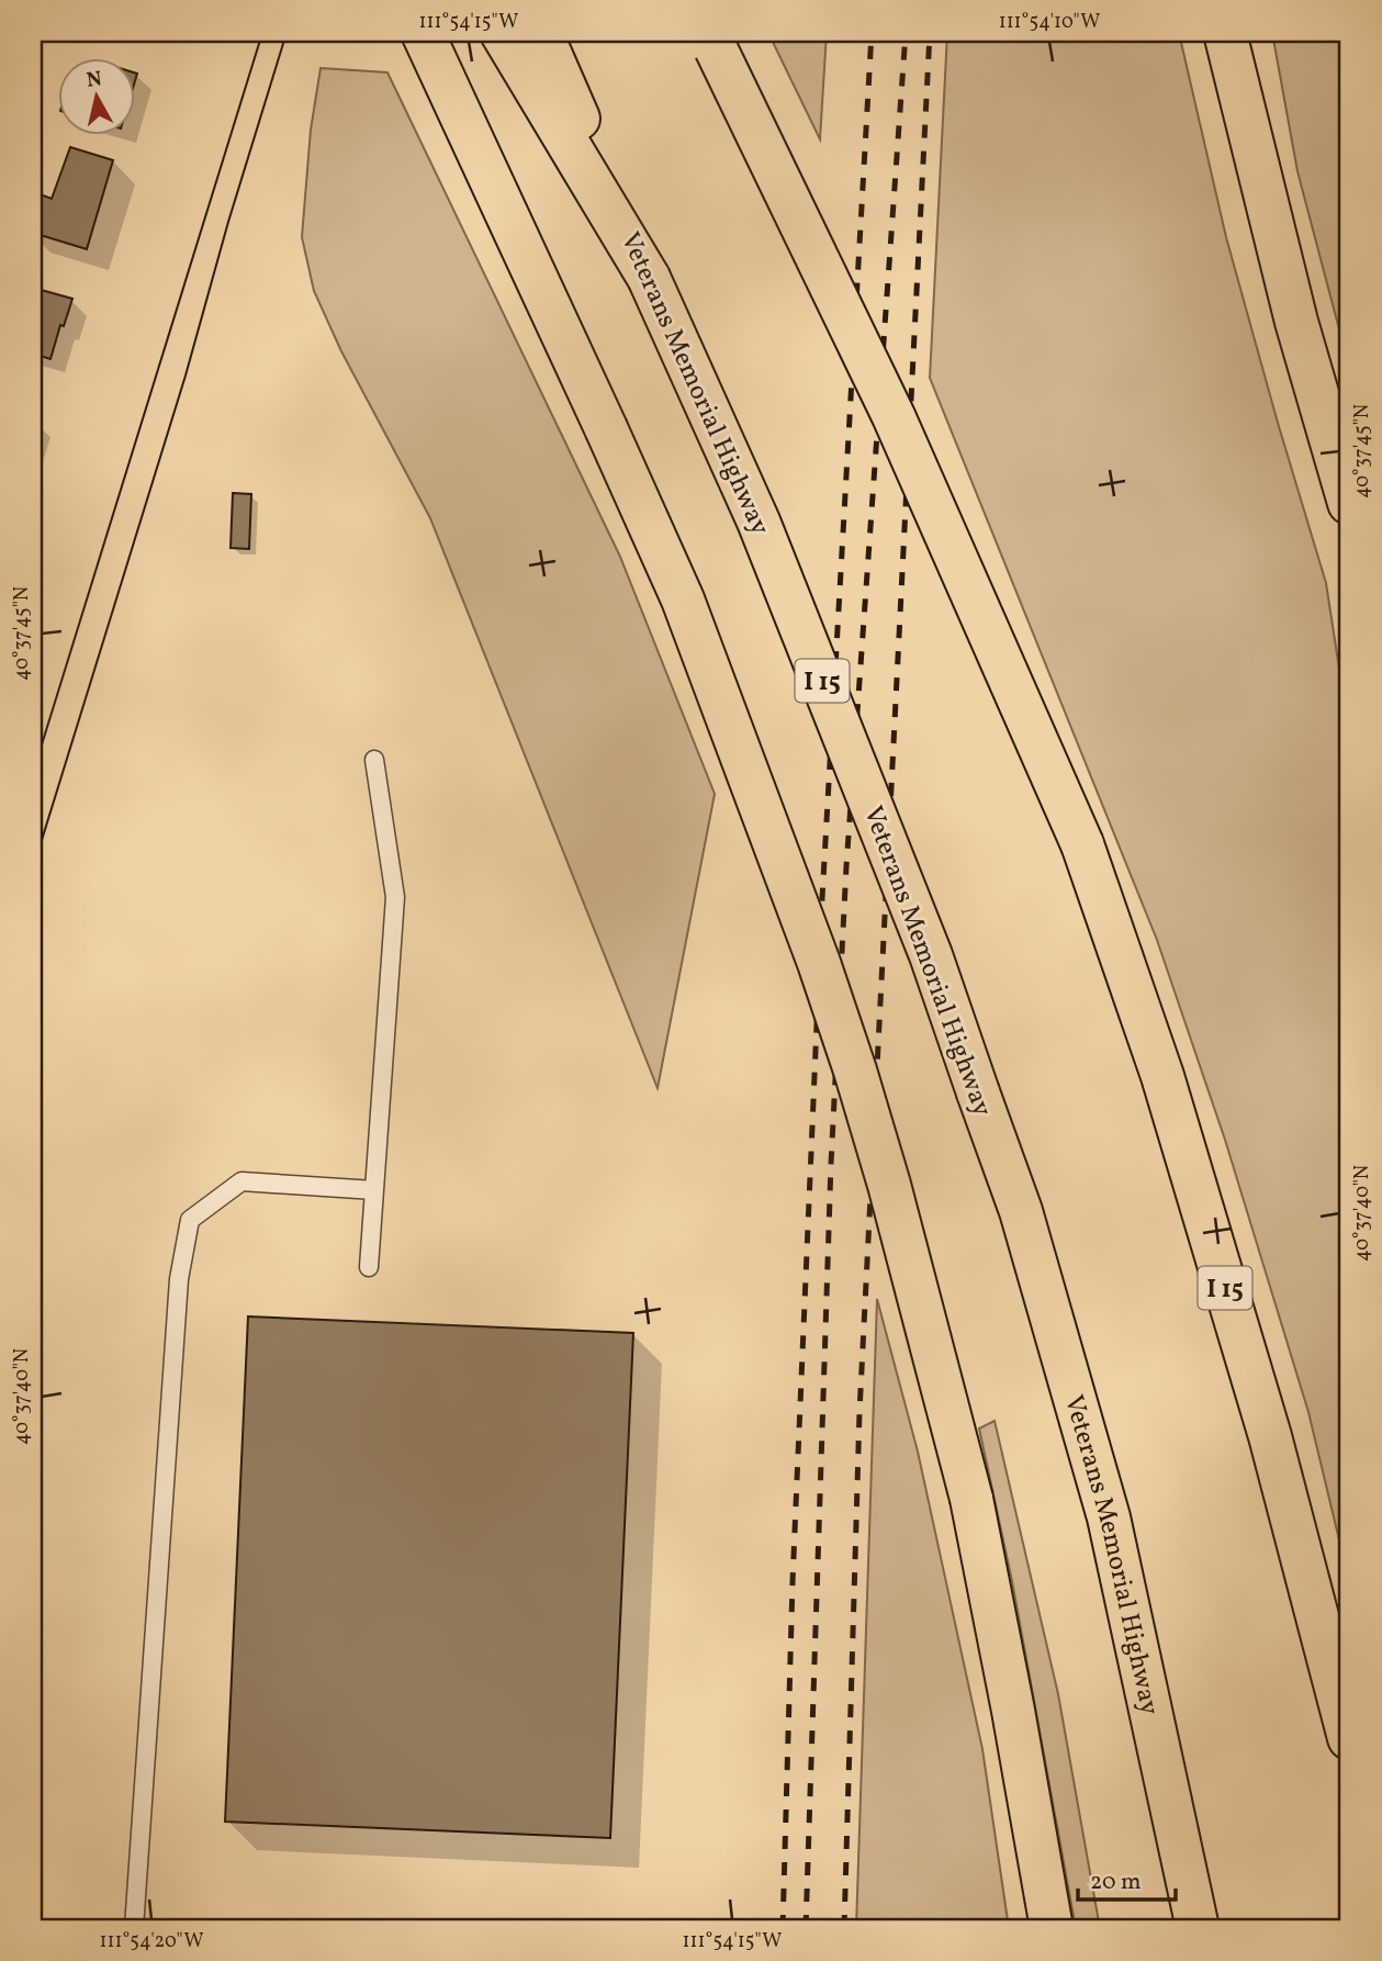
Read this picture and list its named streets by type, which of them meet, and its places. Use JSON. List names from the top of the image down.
{
  "streets": {
    "highway": ["Veterans Memorial Highway", "I 15"]
  },
  "scale_bar": "20 m",
  "north": "top",
  "coordinates": [
    "111°54'15\"W",
    "111°54'10\"W",
    "40°37'45\"N",
    "40°37'40\"N",
    "111°54'20\"W"
  ]
}
